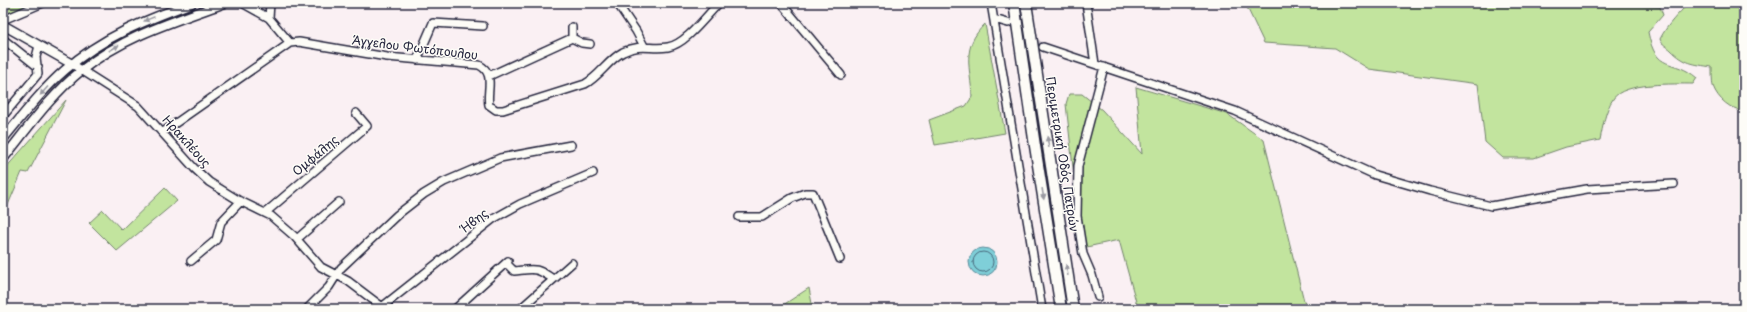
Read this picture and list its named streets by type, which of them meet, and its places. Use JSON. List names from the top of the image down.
{
  "streets": {
    "highway": ["Περιμετρική Οδός Πατρών"],
    "main road": ["Ηρακλέους"],
    "street": ["Άγγελου Φωτόπουλου", "Ομφάλης", "Ήβης"]
  },
  "crossings": [
    ["Ηρακλέους", "Ομφάλης"],
    ["Ηρακλέους", "Ήβης"]
  ]
}
